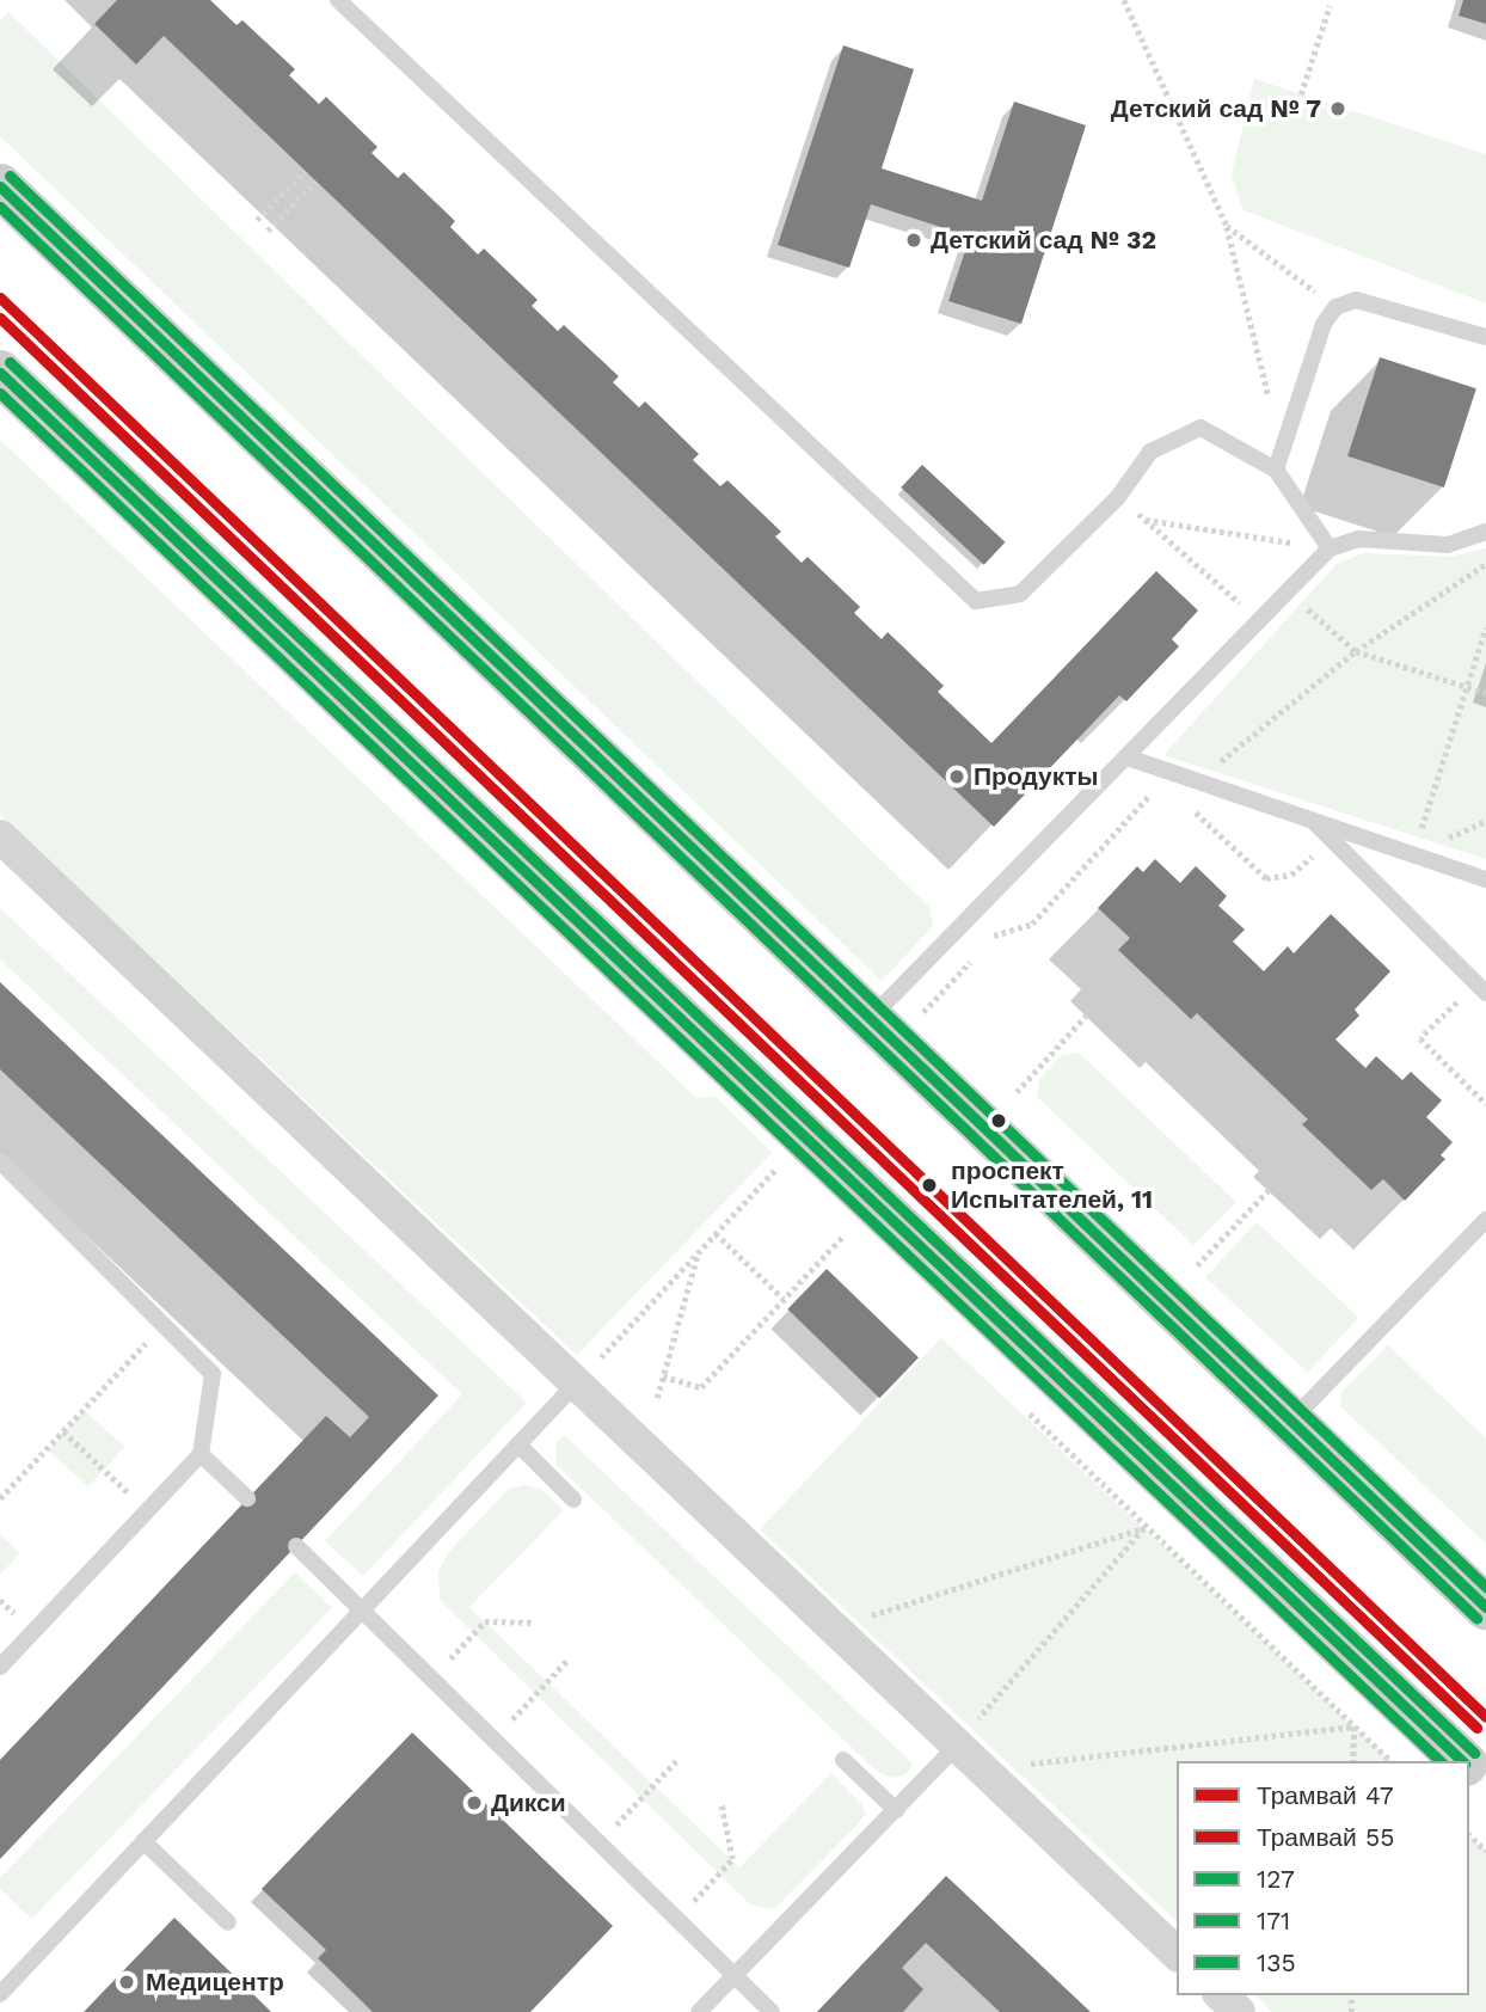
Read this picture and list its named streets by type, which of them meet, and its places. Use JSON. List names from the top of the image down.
{
  "places": [
    "Детский сад № 7",
    "Детский сад № 32",
    "Продукты",
    "проспект Испытателей, 11",
    "Дикси",
    "Медицентр"
  ],
  "lines": [
    "transit line 135",
    "transit line 127",
    "transit line 171",
    "tram line 47",
    "tram line 55"
  ],
  "legend": [
    "Трамвай 47",
    "Трамвай 55",
    "127",
    "171",
    "135"
  ]
}
